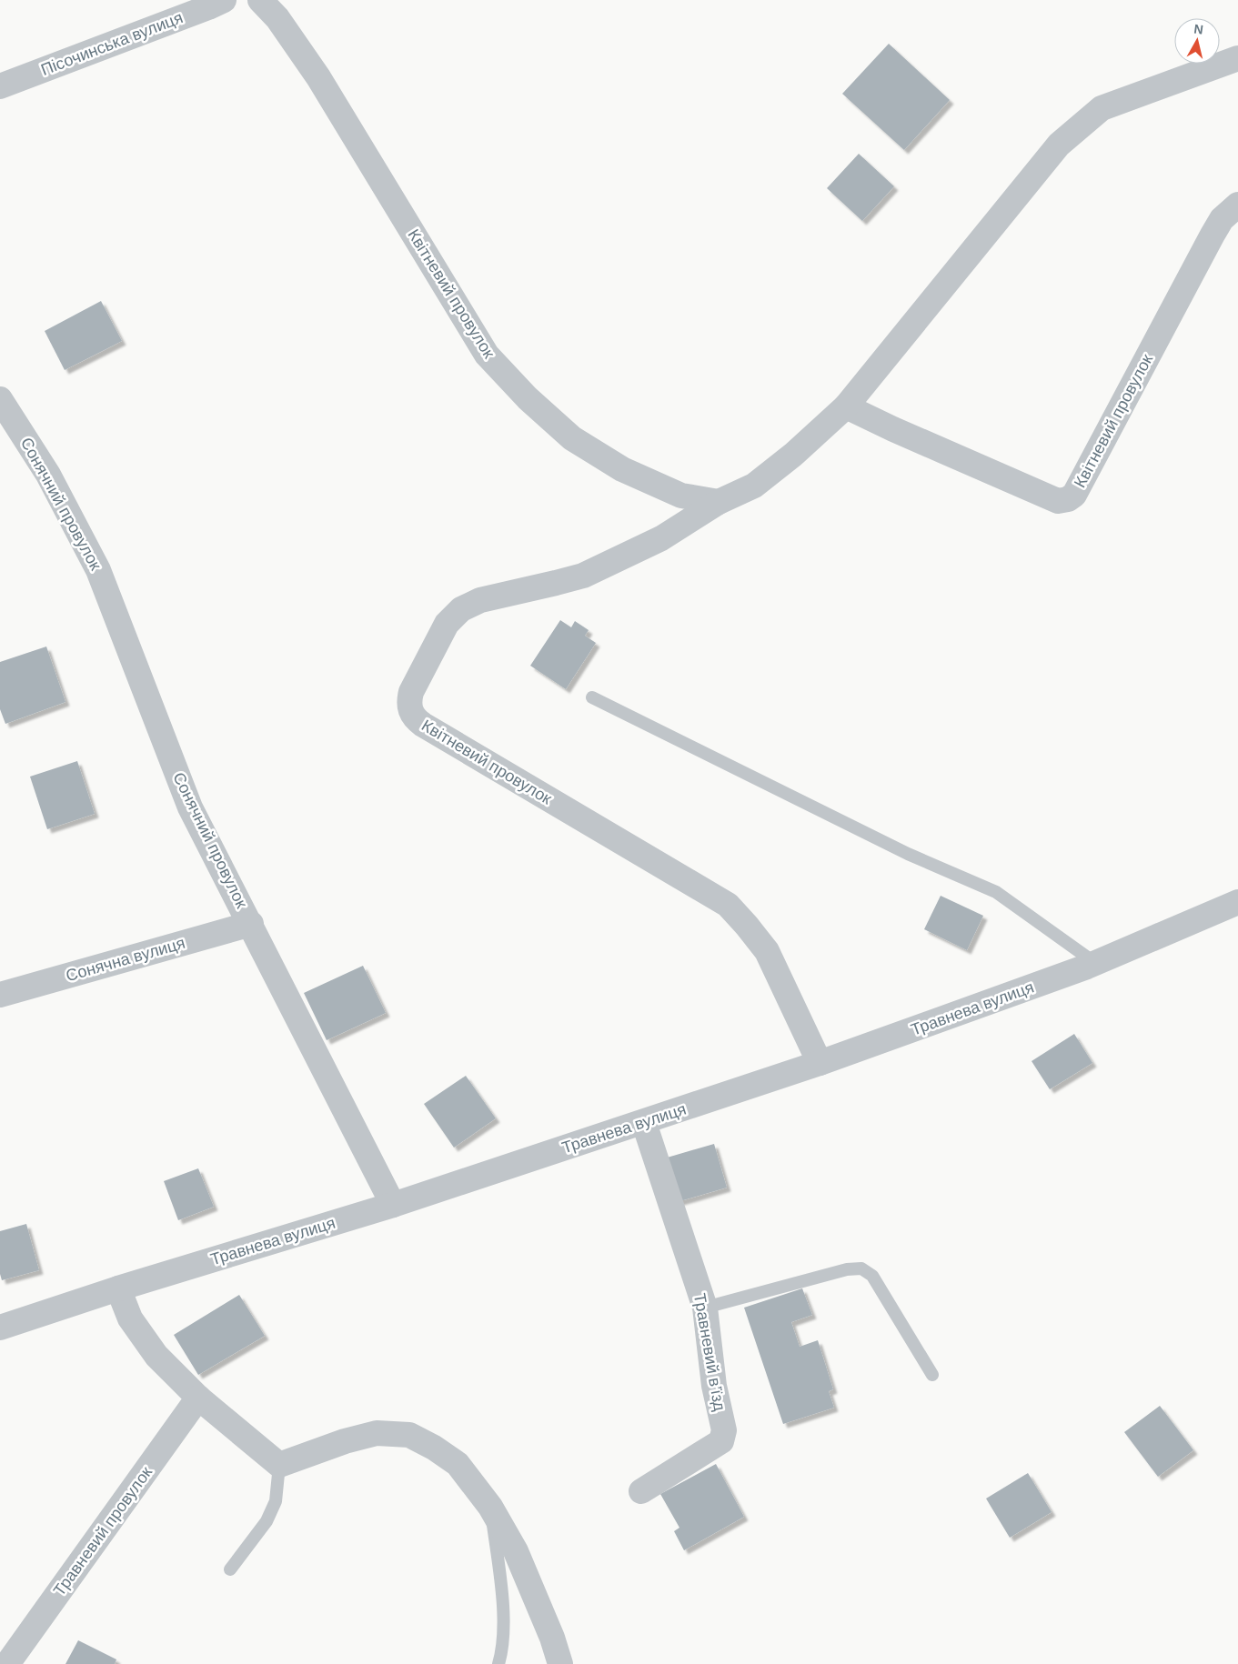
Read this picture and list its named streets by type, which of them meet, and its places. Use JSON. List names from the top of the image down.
{
  "streets": {
    "street": [
      "Пісочинська вулиця",
      "Квітневий провулок",
      "Сонячний провулок",
      "Сонячна вулиця",
      "Травнева вулиця",
      "Травневий в’їзд",
      "Травневий провулок"
    ]
  },
  "crossings": [
    ["Квітневий провулок", "Травнева вулиця"],
    ["Сонячний провулок", "Сонячна вулиця"],
    ["Сонячний провулок", "Травнева вулиця"],
    ["Травнева вулиця", "Травневий в’їзд"]
  ],
  "north": "top"
}
